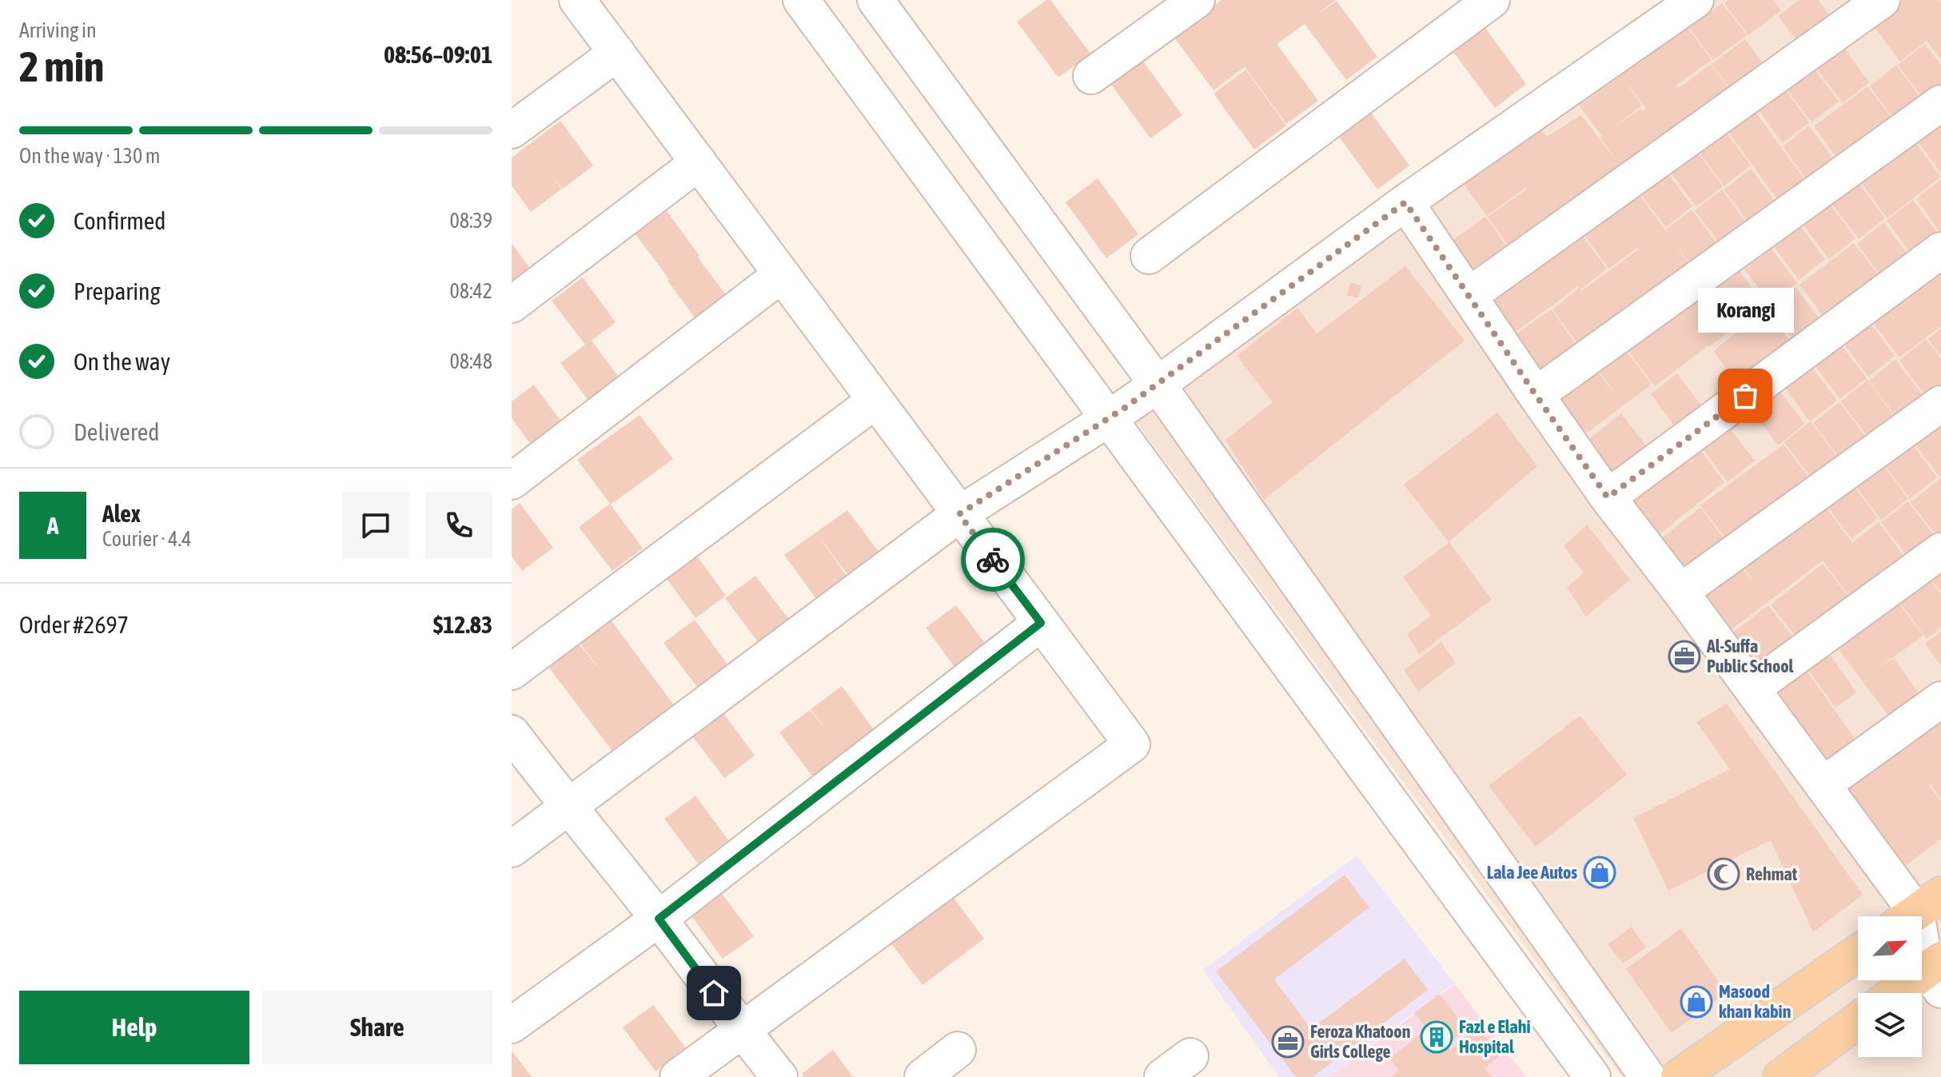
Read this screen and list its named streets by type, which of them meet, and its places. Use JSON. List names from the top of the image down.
{
  "places": {
    "other": ["Korangi"],
    "office": ["Al-Suffa Public School", "Feroza Khatoon Girls College"],
    "shop": ["Lala Jee Autos", "Masood khan kabin"],
    "mosque": ["Rehmat"],
    "building": ["Fazl e Elahi Hospital"]
  },
  "north": "top right",
  "page": {
    "heading": ["2 min", "Arriving in", "08:56–09:01"],
    "panel": [
      "Alex",
      "Courier · 4.4",
      "Order #2697",
      "$12.83"
    ],
    "bar": "On the way · 130 m",
    "list": [
      ["Confirmed", "08:39"],
      ["Preparing", "08:42"],
      ["On the way", "08:48"],
      "Delivered"
    ],
    "bubble": "Korangi",
    "round": "A",
    "buttons": ["Help", "Share"]
  }
}
